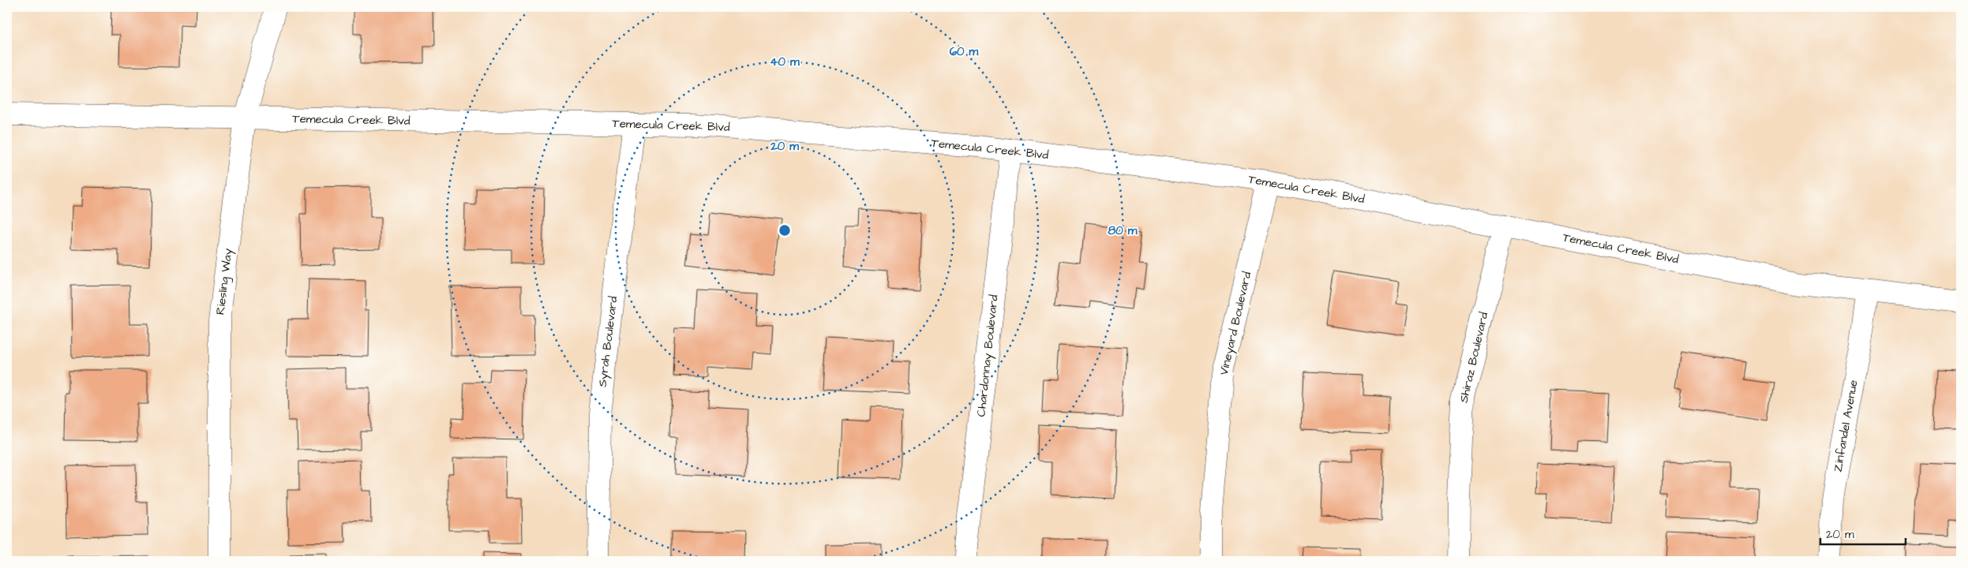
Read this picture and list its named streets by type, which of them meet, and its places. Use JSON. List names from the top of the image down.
{
  "streets": {
    "street": [
      "Temecula Creek Blvd",
      "Riesling Way",
      "Vineyard Boulevard",
      "Syrah Boulevard",
      "Chardonnay Boulevard",
      "Shiraz Boulevard",
      "Zinfandel Avenue"
    ]
  },
  "crossings": [
    ["Temecula Creek Blvd", "Riesling Way"],
    ["Temecula Creek Blvd", "Vineyard Boulevard"],
    ["Temecula Creek Blvd", "Syrah Boulevard"],
    ["Temecula Creek Blvd", "Chardonnay Boulevard"],
    ["Temecula Creek Blvd", "Shiraz Boulevard"],
    ["Temecula Creek Blvd", "Zinfandel Avenue"]
  ],
  "scale_bar": "20 m",
  "rings": [
    "60 m",
    "40 m",
    "20 m",
    "80 m"
  ]
}
